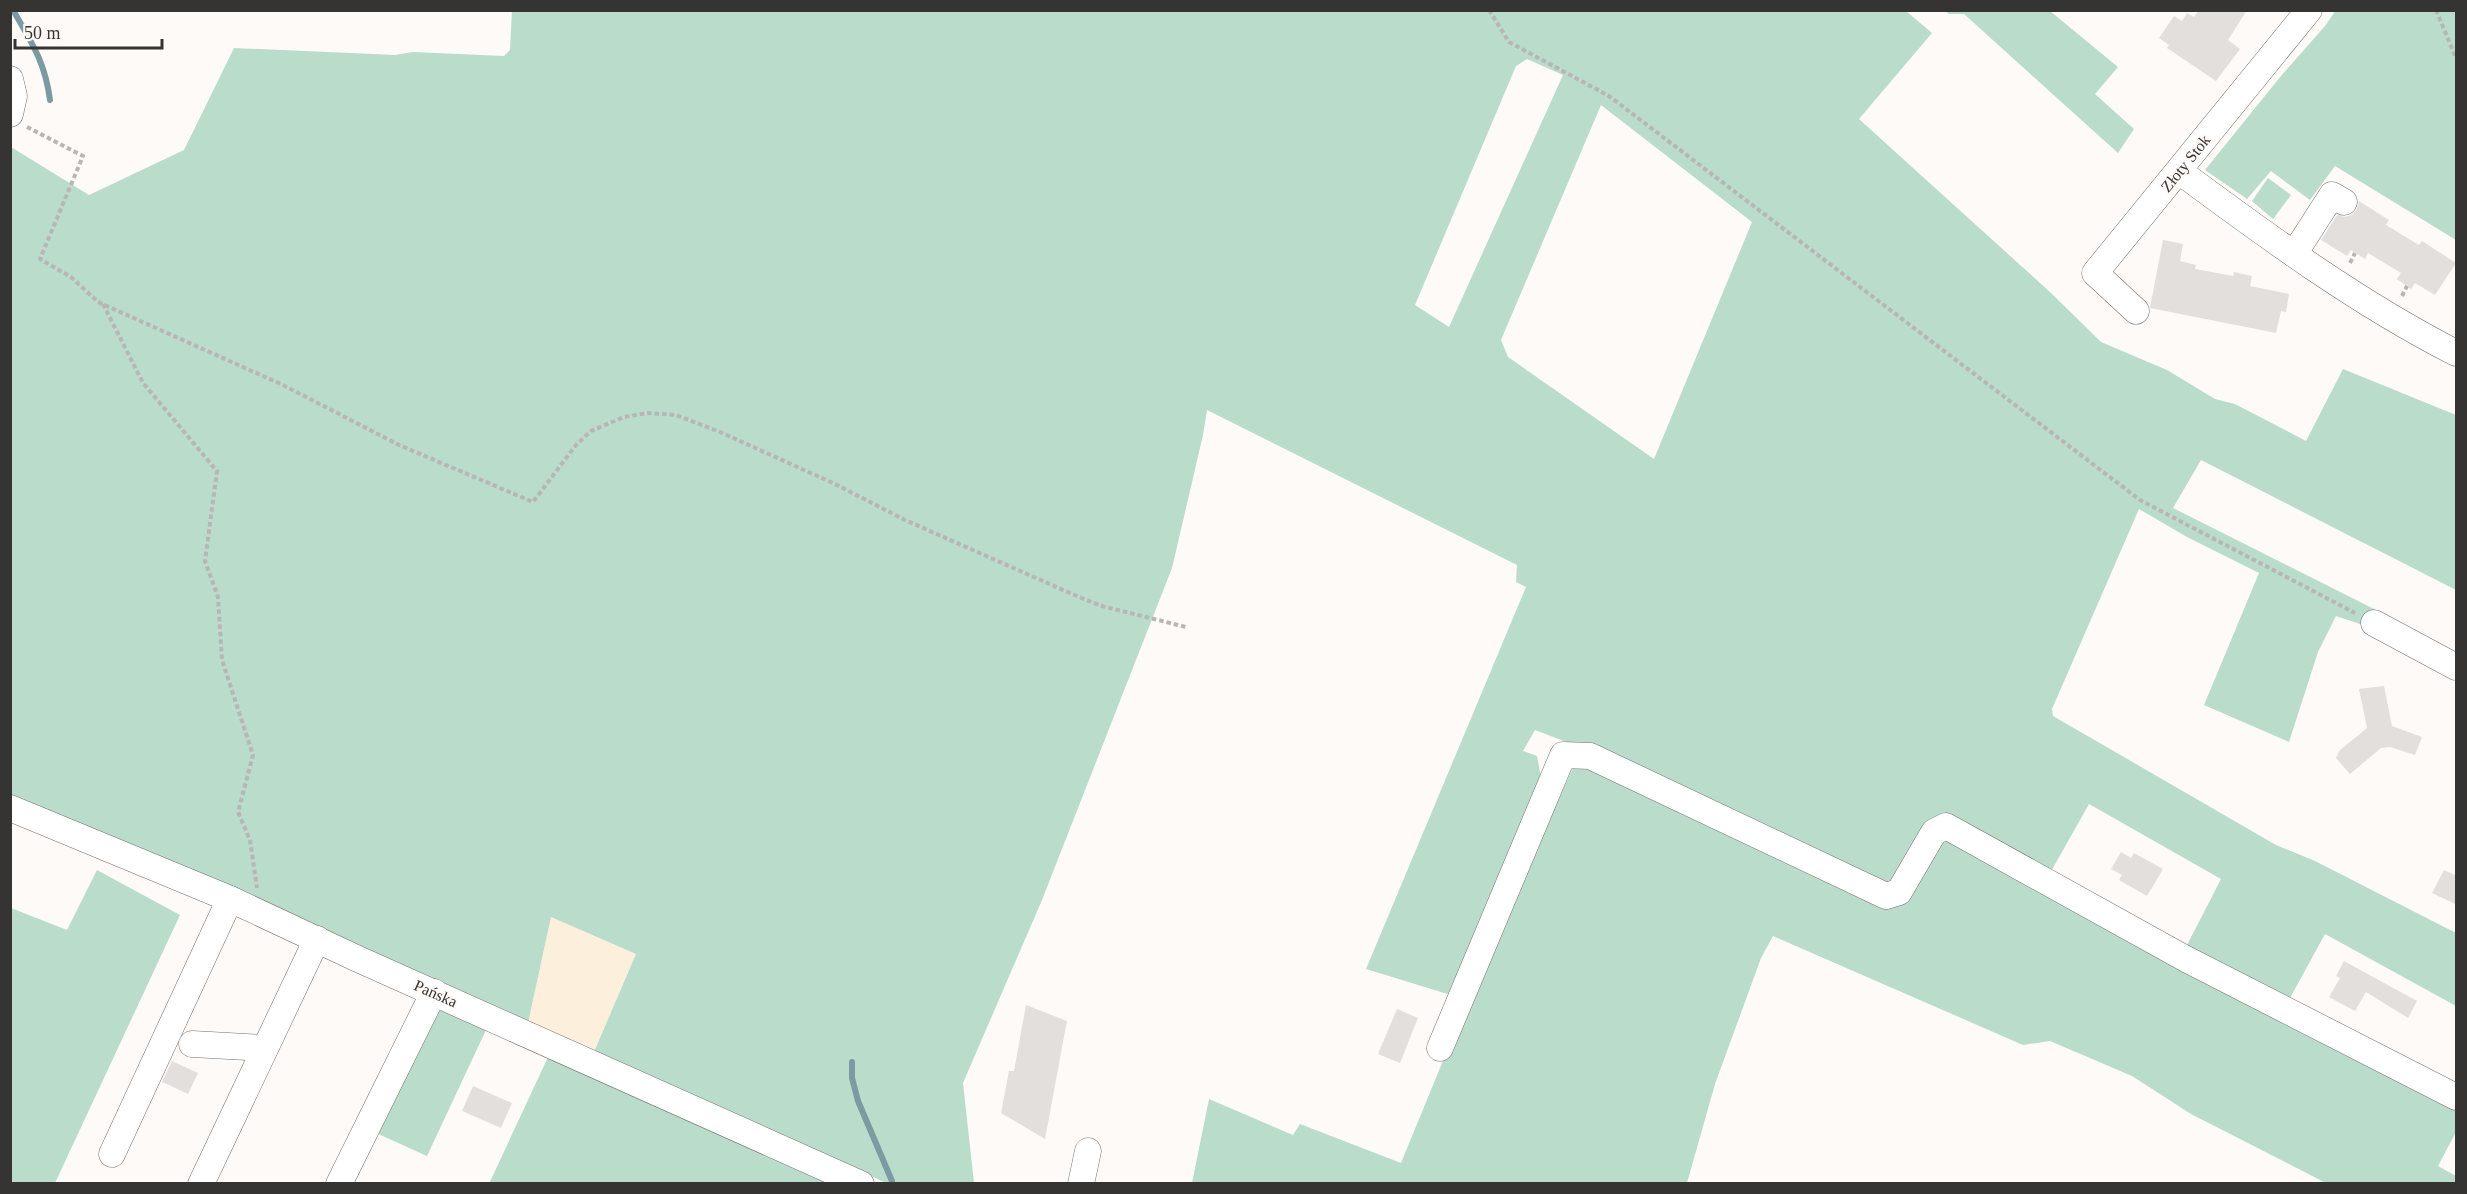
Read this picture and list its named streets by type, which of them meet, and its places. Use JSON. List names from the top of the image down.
{
  "streets": {
    "street": ["Złoty Stok", "Pańska"]
  },
  "scale_bar": "50 m"
}
